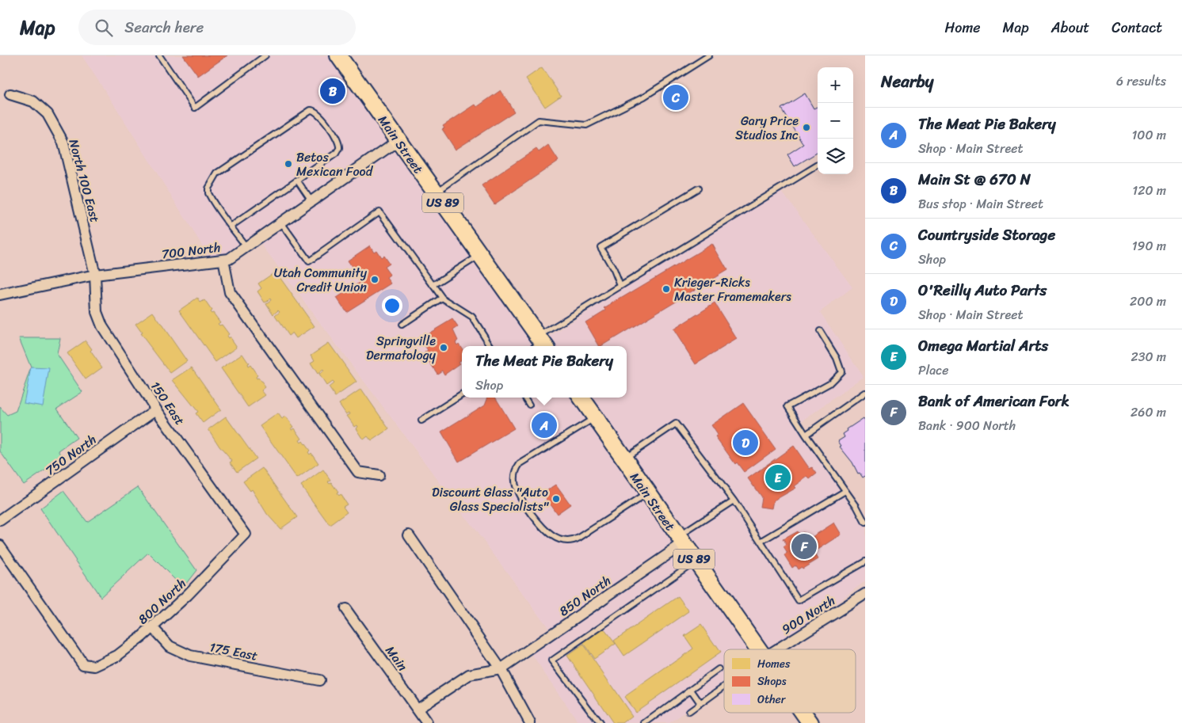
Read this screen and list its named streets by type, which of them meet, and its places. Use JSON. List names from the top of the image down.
{
  "streets": {
    "main road": ["Main Street", "US 89"],
    "street": [
      "North 100 East",
      "700 North",
      "150 East",
      "750 North",
      "850 North",
      "800 North",
      "900 North",
      "175 East",
      "Main"
    ]
  },
  "crossings": [
    ["Main Street", "700 North"],
    ["Main Street", "850 North"],
    ["North 100 East", "700 North"],
    ["North 100 East", "150 East"],
    ["700 North", "150 East"],
    ["150 East", "750 North"],
    ["150 East", "800 North"],
    ["800 North", "175 East"]
  ],
  "places": [
    "Gary Price Studios Inc",
    "Betos Mexican Food",
    "Utah Community Credit Union",
    "Krieger-Ricks Master Framemakers",
    "Springville Dermatology",
    "Discount Glass \"Auto Glass Specialists\""
  ],
  "legend": ["Homes", "Shops", "Other"],
  "page": {
    "header": "Map",
    "search": "Search here",
    "nav": [
      "Home",
      "Map",
      "About",
      "Contact"
    ],
    "heading": ["Nearby", "6 results"],
    "map_buttons": ["+", "−"],
    "pins": [
      "B",
      "C",
      "A",
      "D",
      "E",
      "F"
    ],
    "list": [
      {
        "mark": "A",
        "name": "The Meat Pie Bakery",
        "note": "Shop · Main Street",
        "value": "100 m"
      },
      {
        "mark": "B",
        "name": "Main St @ 670 N",
        "note": "Bus stop · Main Street",
        "value": "120 m"
      },
      {
        "mark": "C",
        "name": "Countryside Storage",
        "note": "Shop",
        "value": "190 m"
      },
      {
        "mark": "D",
        "name": "O'Reilly Auto Parts",
        "note": "Shop · Main Street",
        "value": "200 m"
      },
      {
        "mark": "E",
        "name": "Omega Martial Arts",
        "note": "Place",
        "value": "230 m"
      },
      {
        "mark": "F",
        "name": "Bank of American Fork",
        "note": "Bank · 900 North",
        "value": "260 m"
      }
    ],
    "popup": ["The Meat Pie Bakery", "Shop"]
  }
}
